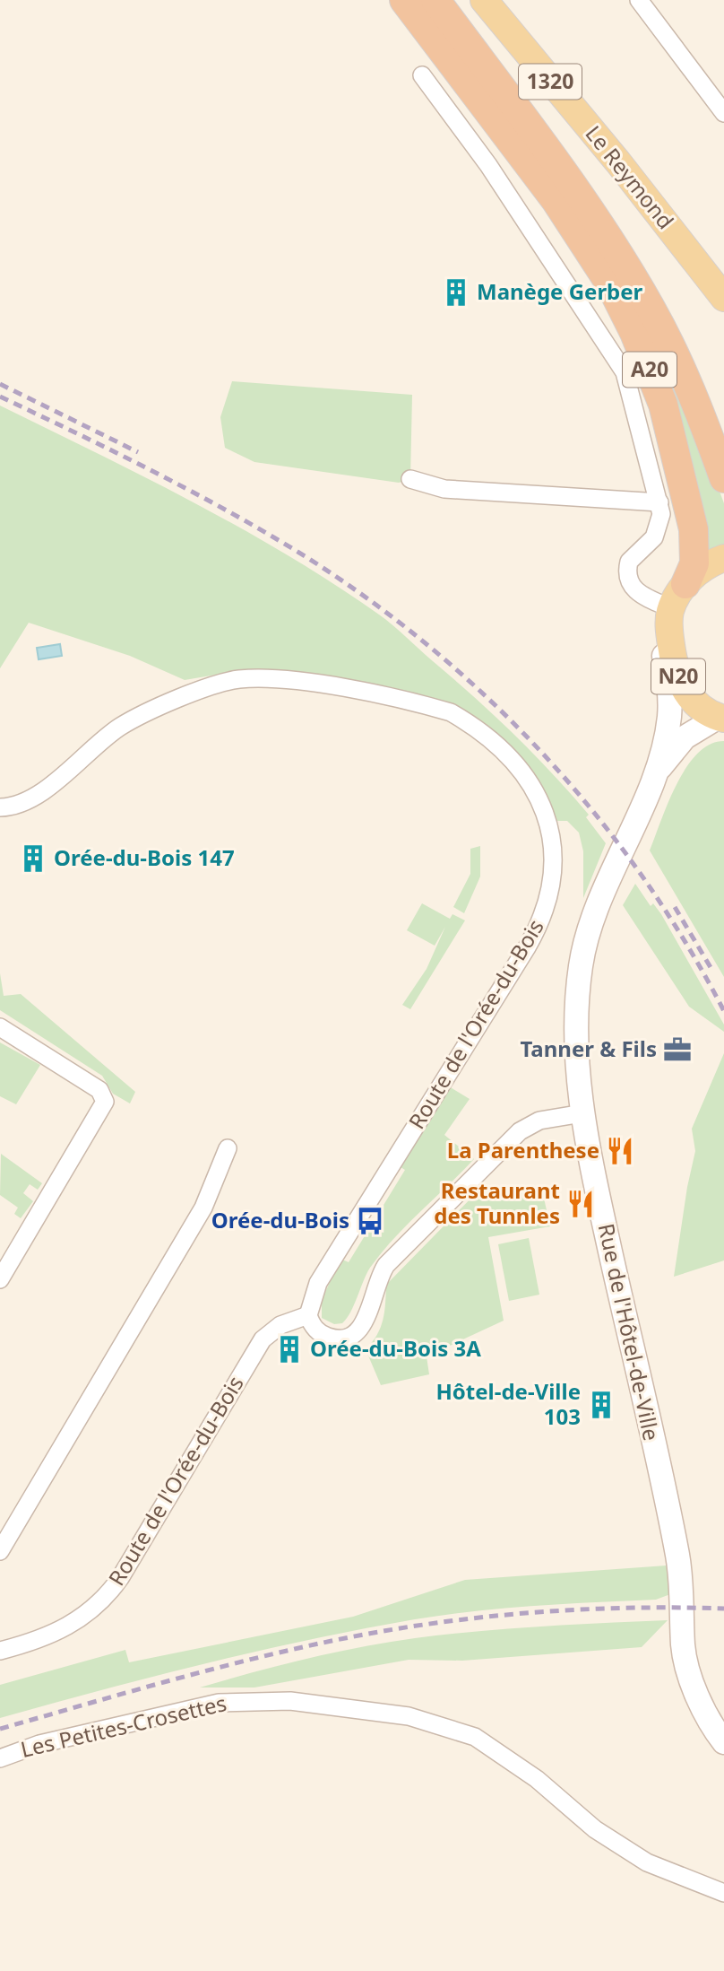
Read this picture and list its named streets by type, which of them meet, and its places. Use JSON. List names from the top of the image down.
{
  "streets": {
    "highway": ["A20"],
    "main road": [
      "1320",
      "Le Reymond",
      "N20",
      "Rue de l'Hôtel-de-Ville"
    ],
    "street": ["Route de l'Orée-du-Bois", "Les Petites-Crosettes"]
  },
  "crossings": [
    ["N20", "Rue de l'Hôtel-de-Ville"]
  ],
  "places": {
    "building": [
      "Manège Gerber",
      "Orée-du-Bois 147",
      "Orée-du-Bois 3A",
      "Hôtel-de-Ville 103"
    ],
    "office": ["Tanner & Fils"],
    "restaurant": ["La Parenthese", "Restaurant des Tunnles"],
    "bus stop": ["Orée-du-Bois"]
  }
}
